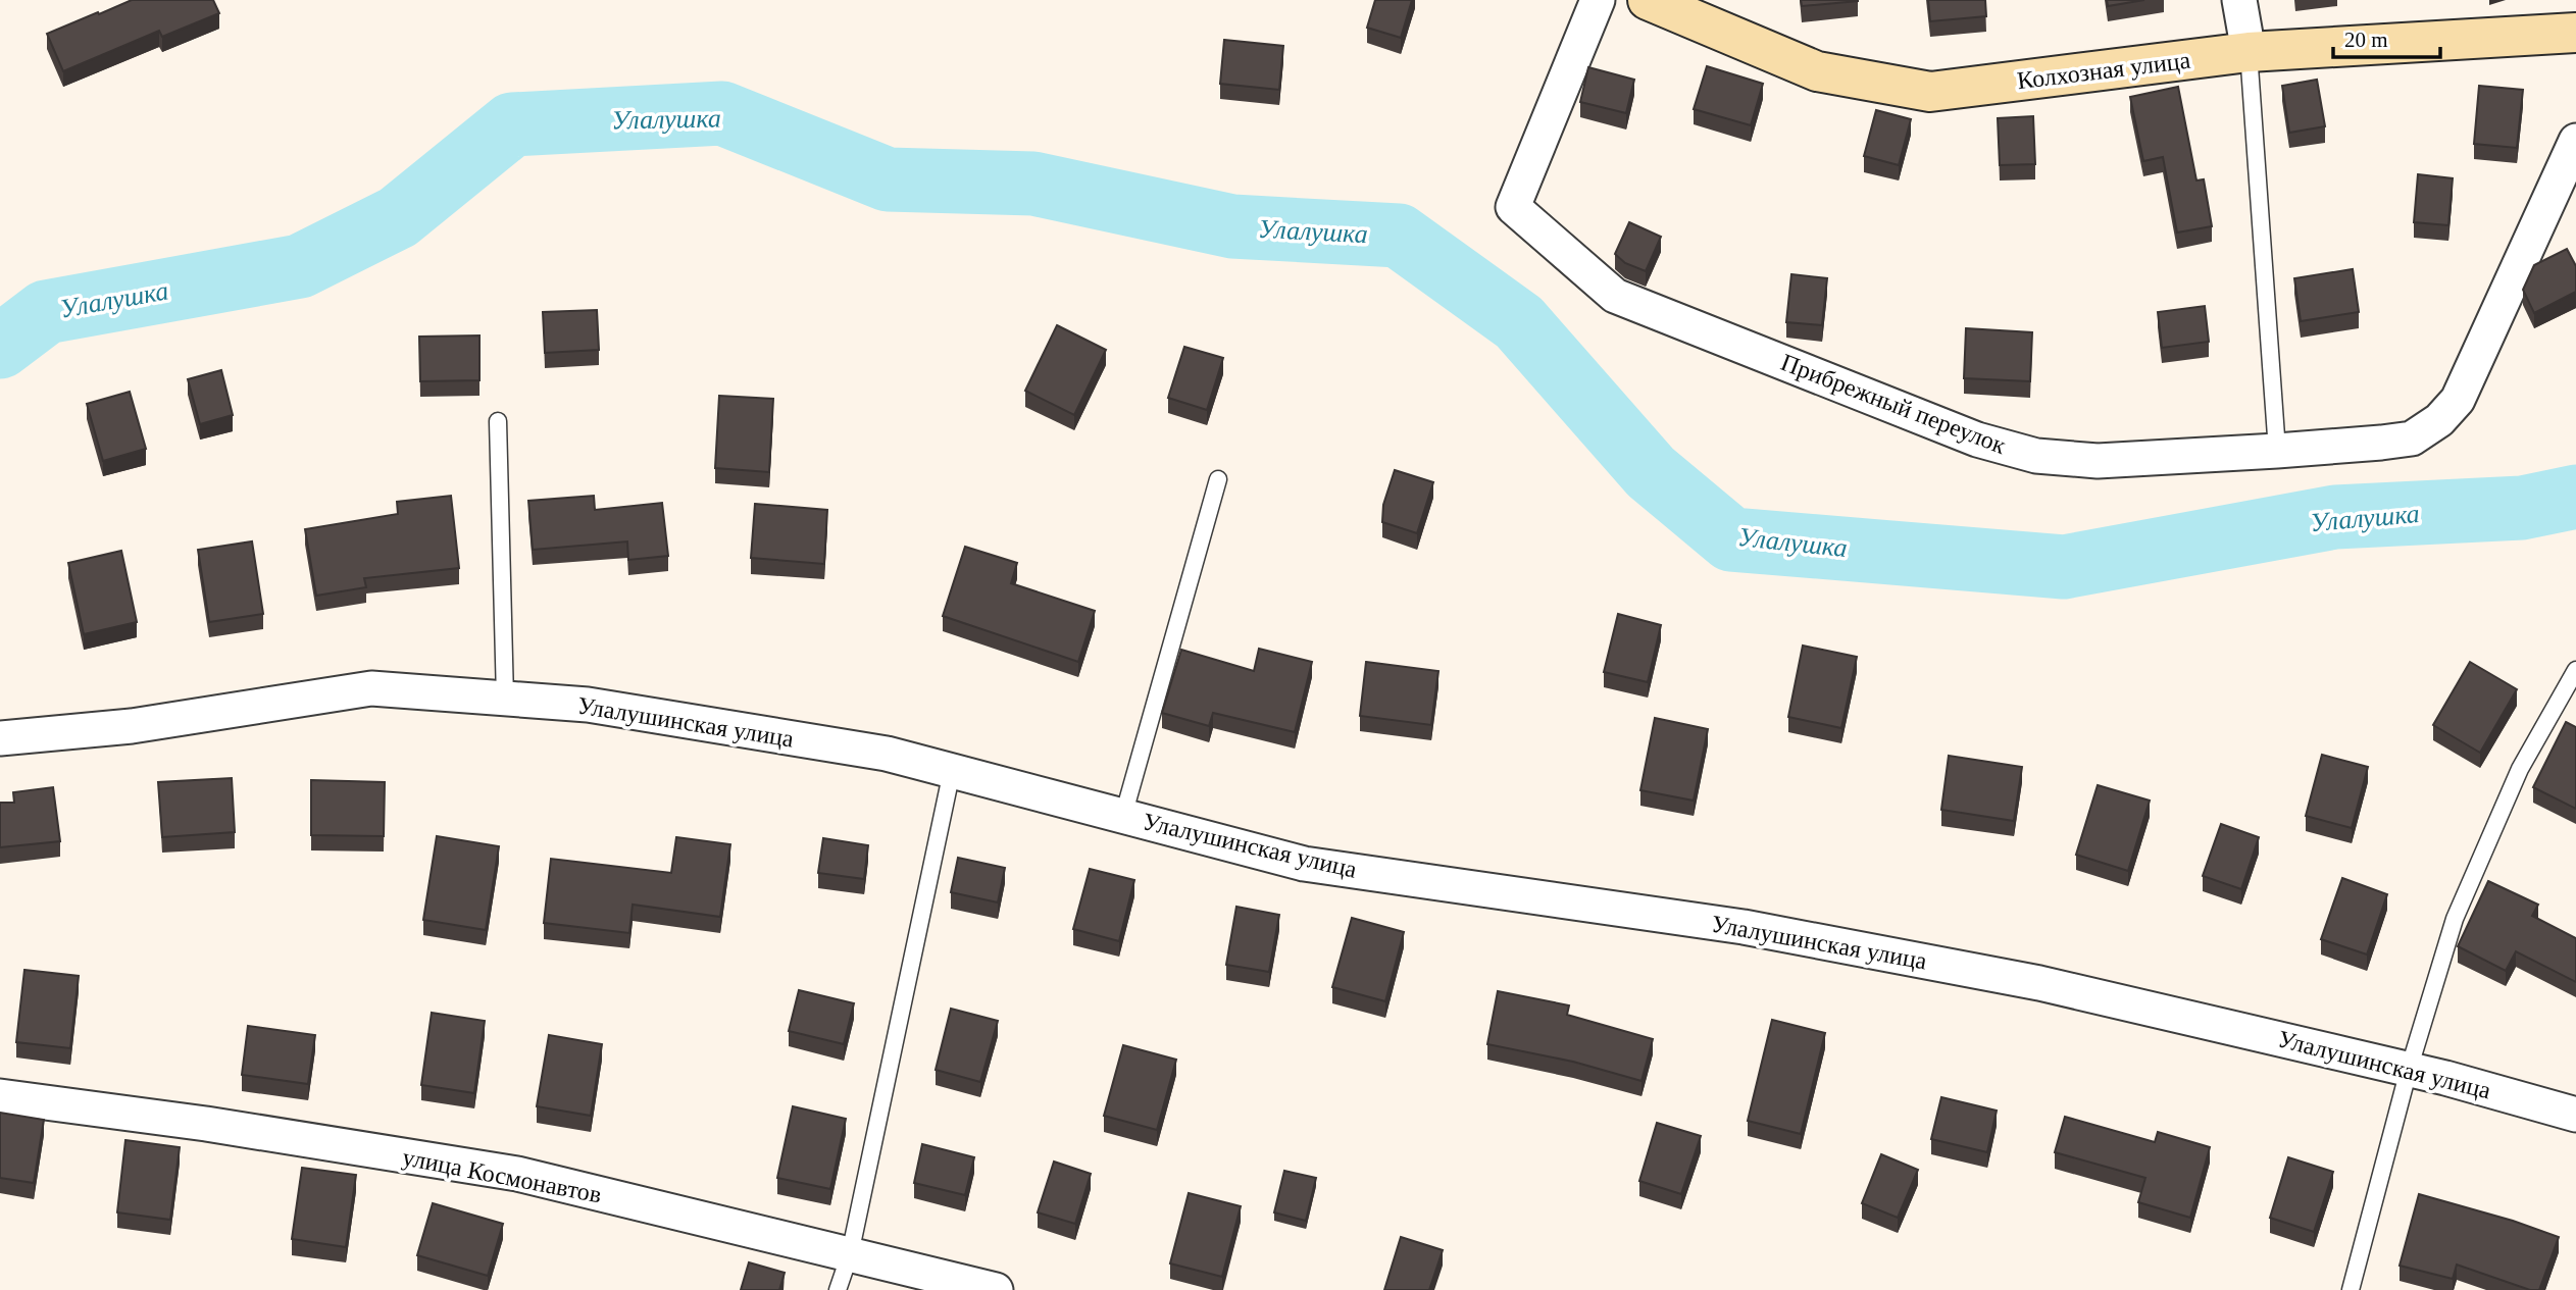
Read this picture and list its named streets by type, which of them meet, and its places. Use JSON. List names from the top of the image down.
{
  "streets": {
    "street": [
      "Колхозная улица",
      "Прибрежный переулок",
      "Улалушинская улица",
      "улица Космонавтов"
    ]
  },
  "water": ["Улалушка"],
  "scale_bar": "20 m"
}
